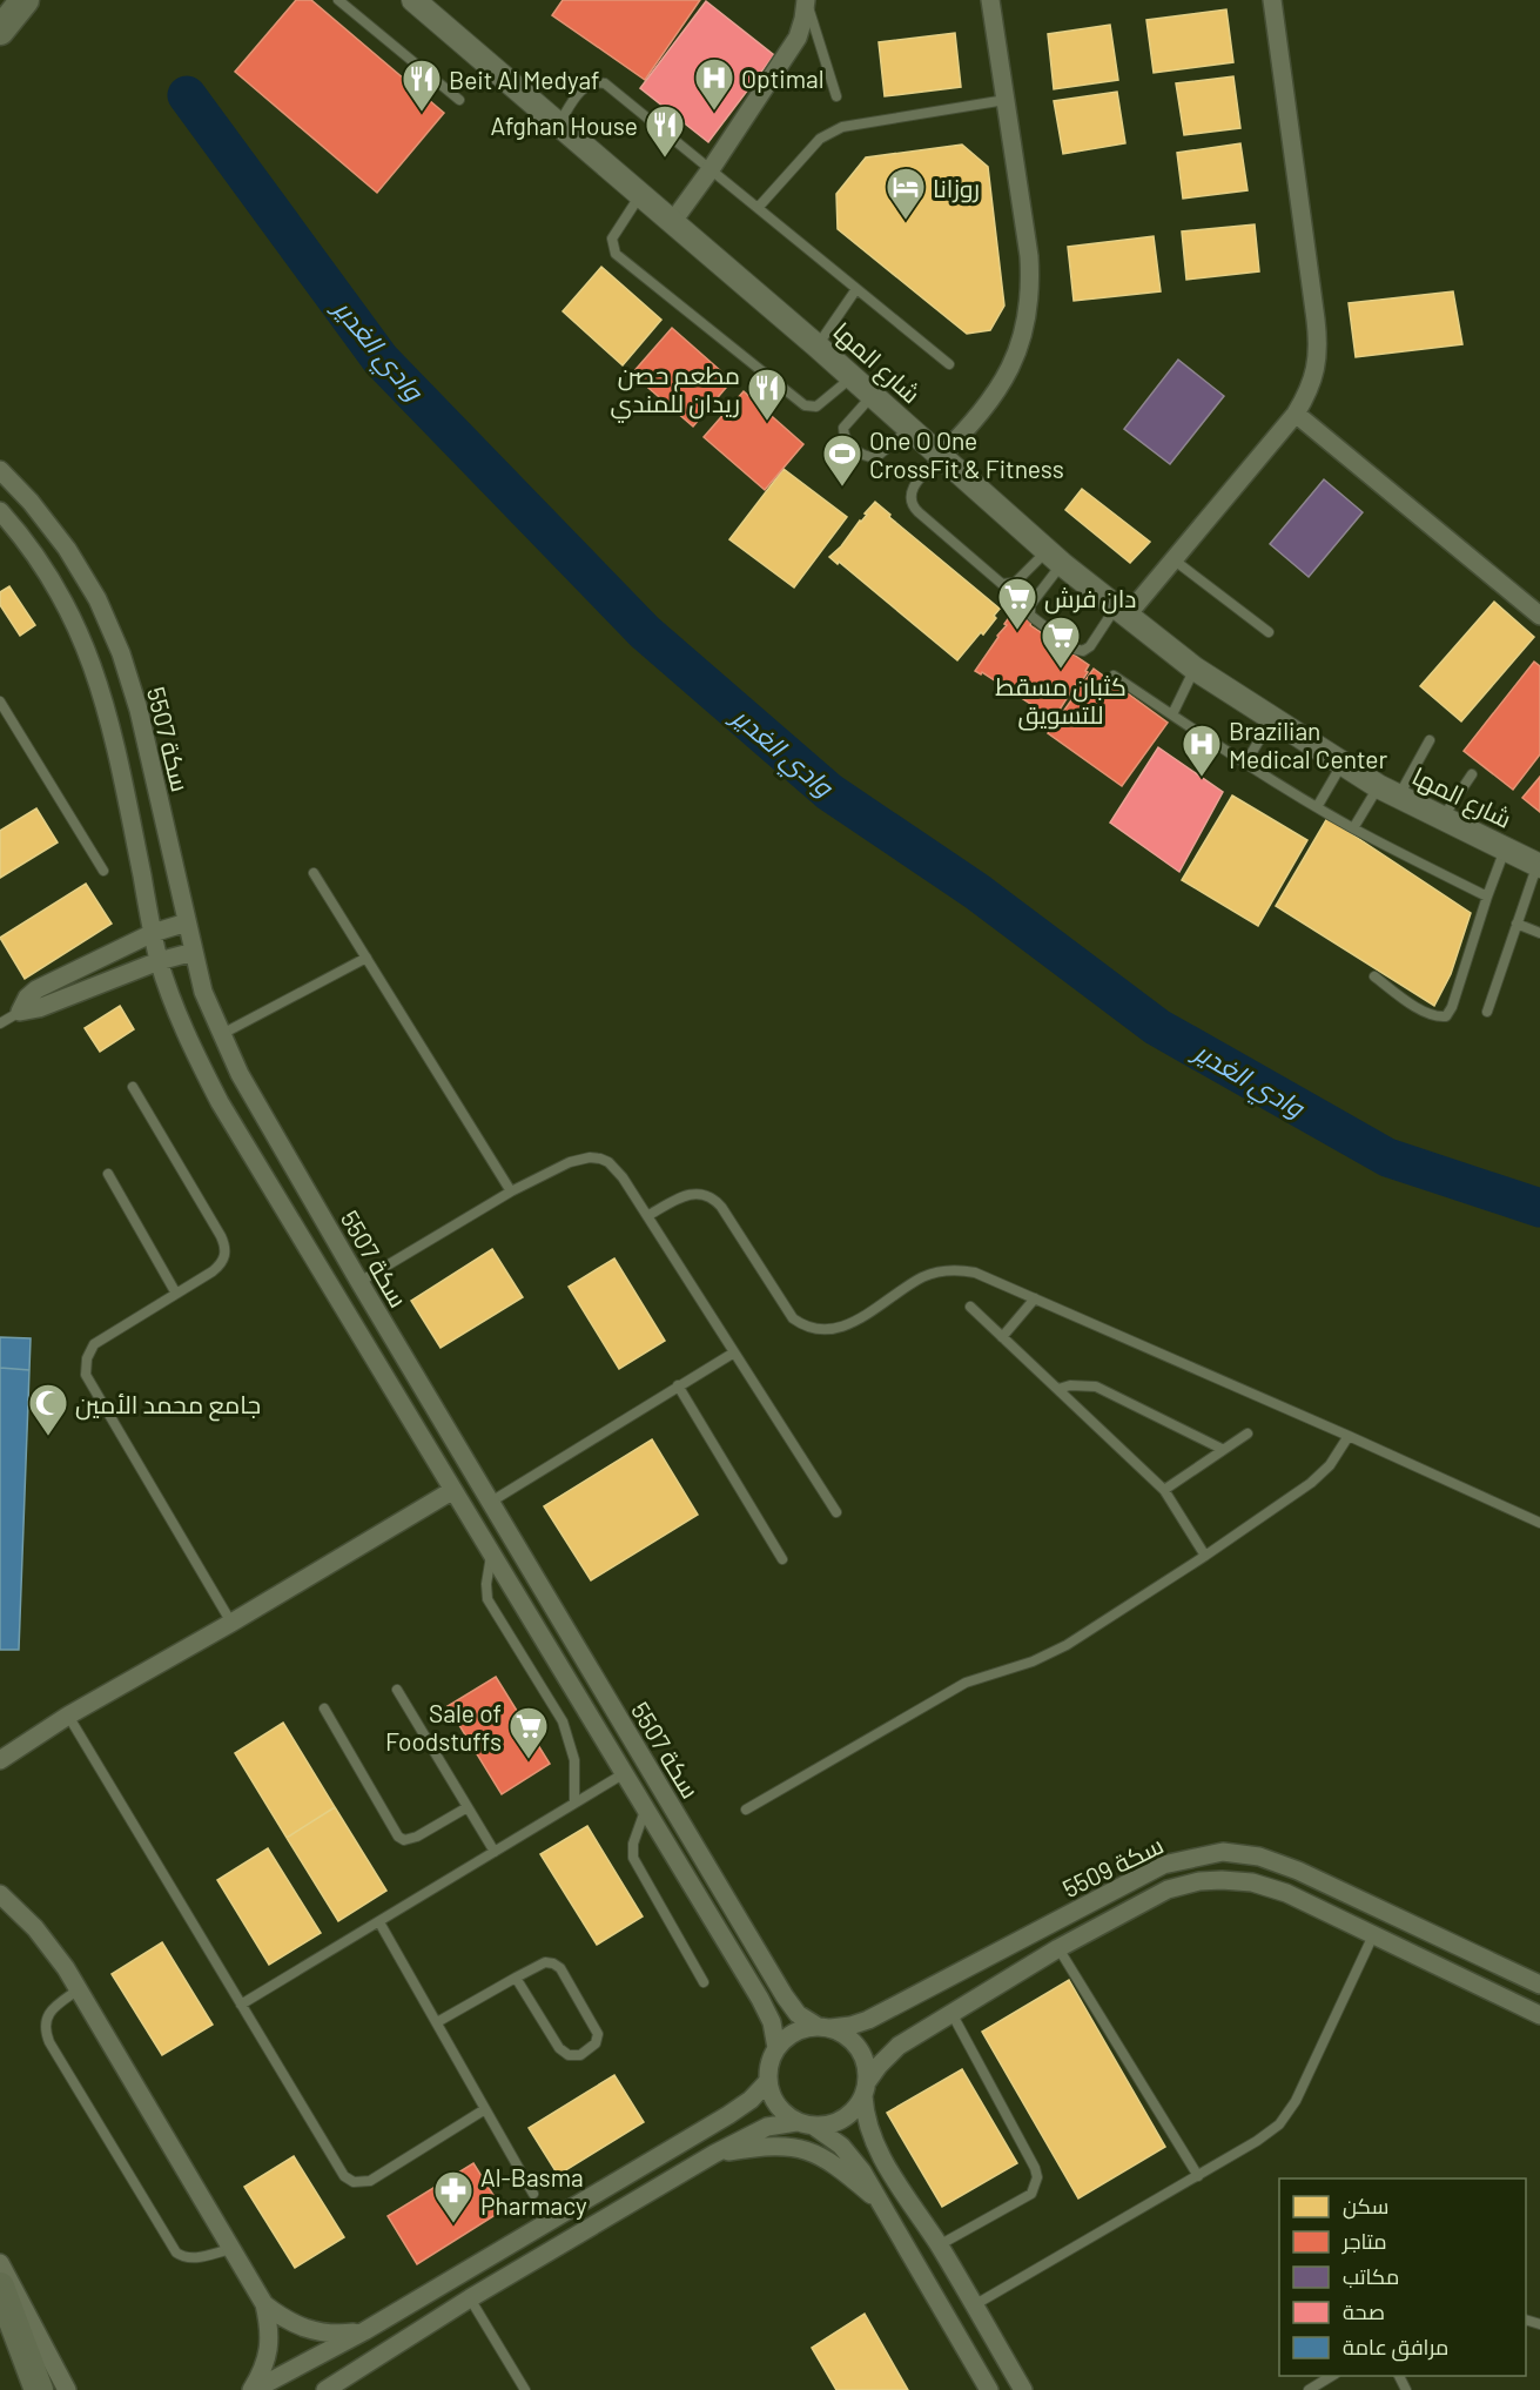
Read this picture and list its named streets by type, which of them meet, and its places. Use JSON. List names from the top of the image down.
{
  "streets": {
    "street": ["شارع المها", "سكة 5507", "سكة 5509"]
  },
  "crossings": [
    ["سكة 5507", "سكة 5509"]
  ],
  "water": ["وادي الغدير"],
  "places": {
    "hospital": ["Optimal", "Brazilian Medical Center"],
    "restaurant": ["Beit Al Medyaf", "Afghan House", "مطعم حصن ريدان للمندي"],
    "hotel": ["روزانا"],
    "sports": ["One O One CrossFit & Fitness"],
    "supermarket": ["دان فرش", "كثبان مسقط للتسويق", "Sale of Foodstuffs"],
    "mosque": ["جامع محمد الأمين"],
    "pharmacy": ["Al-Basma Pharmacy"]
  },
  "legend": [
    "سكن",
    "متاجر",
    "مكاتب",
    "صحة",
    "مرافق عامة"
  ]
}
